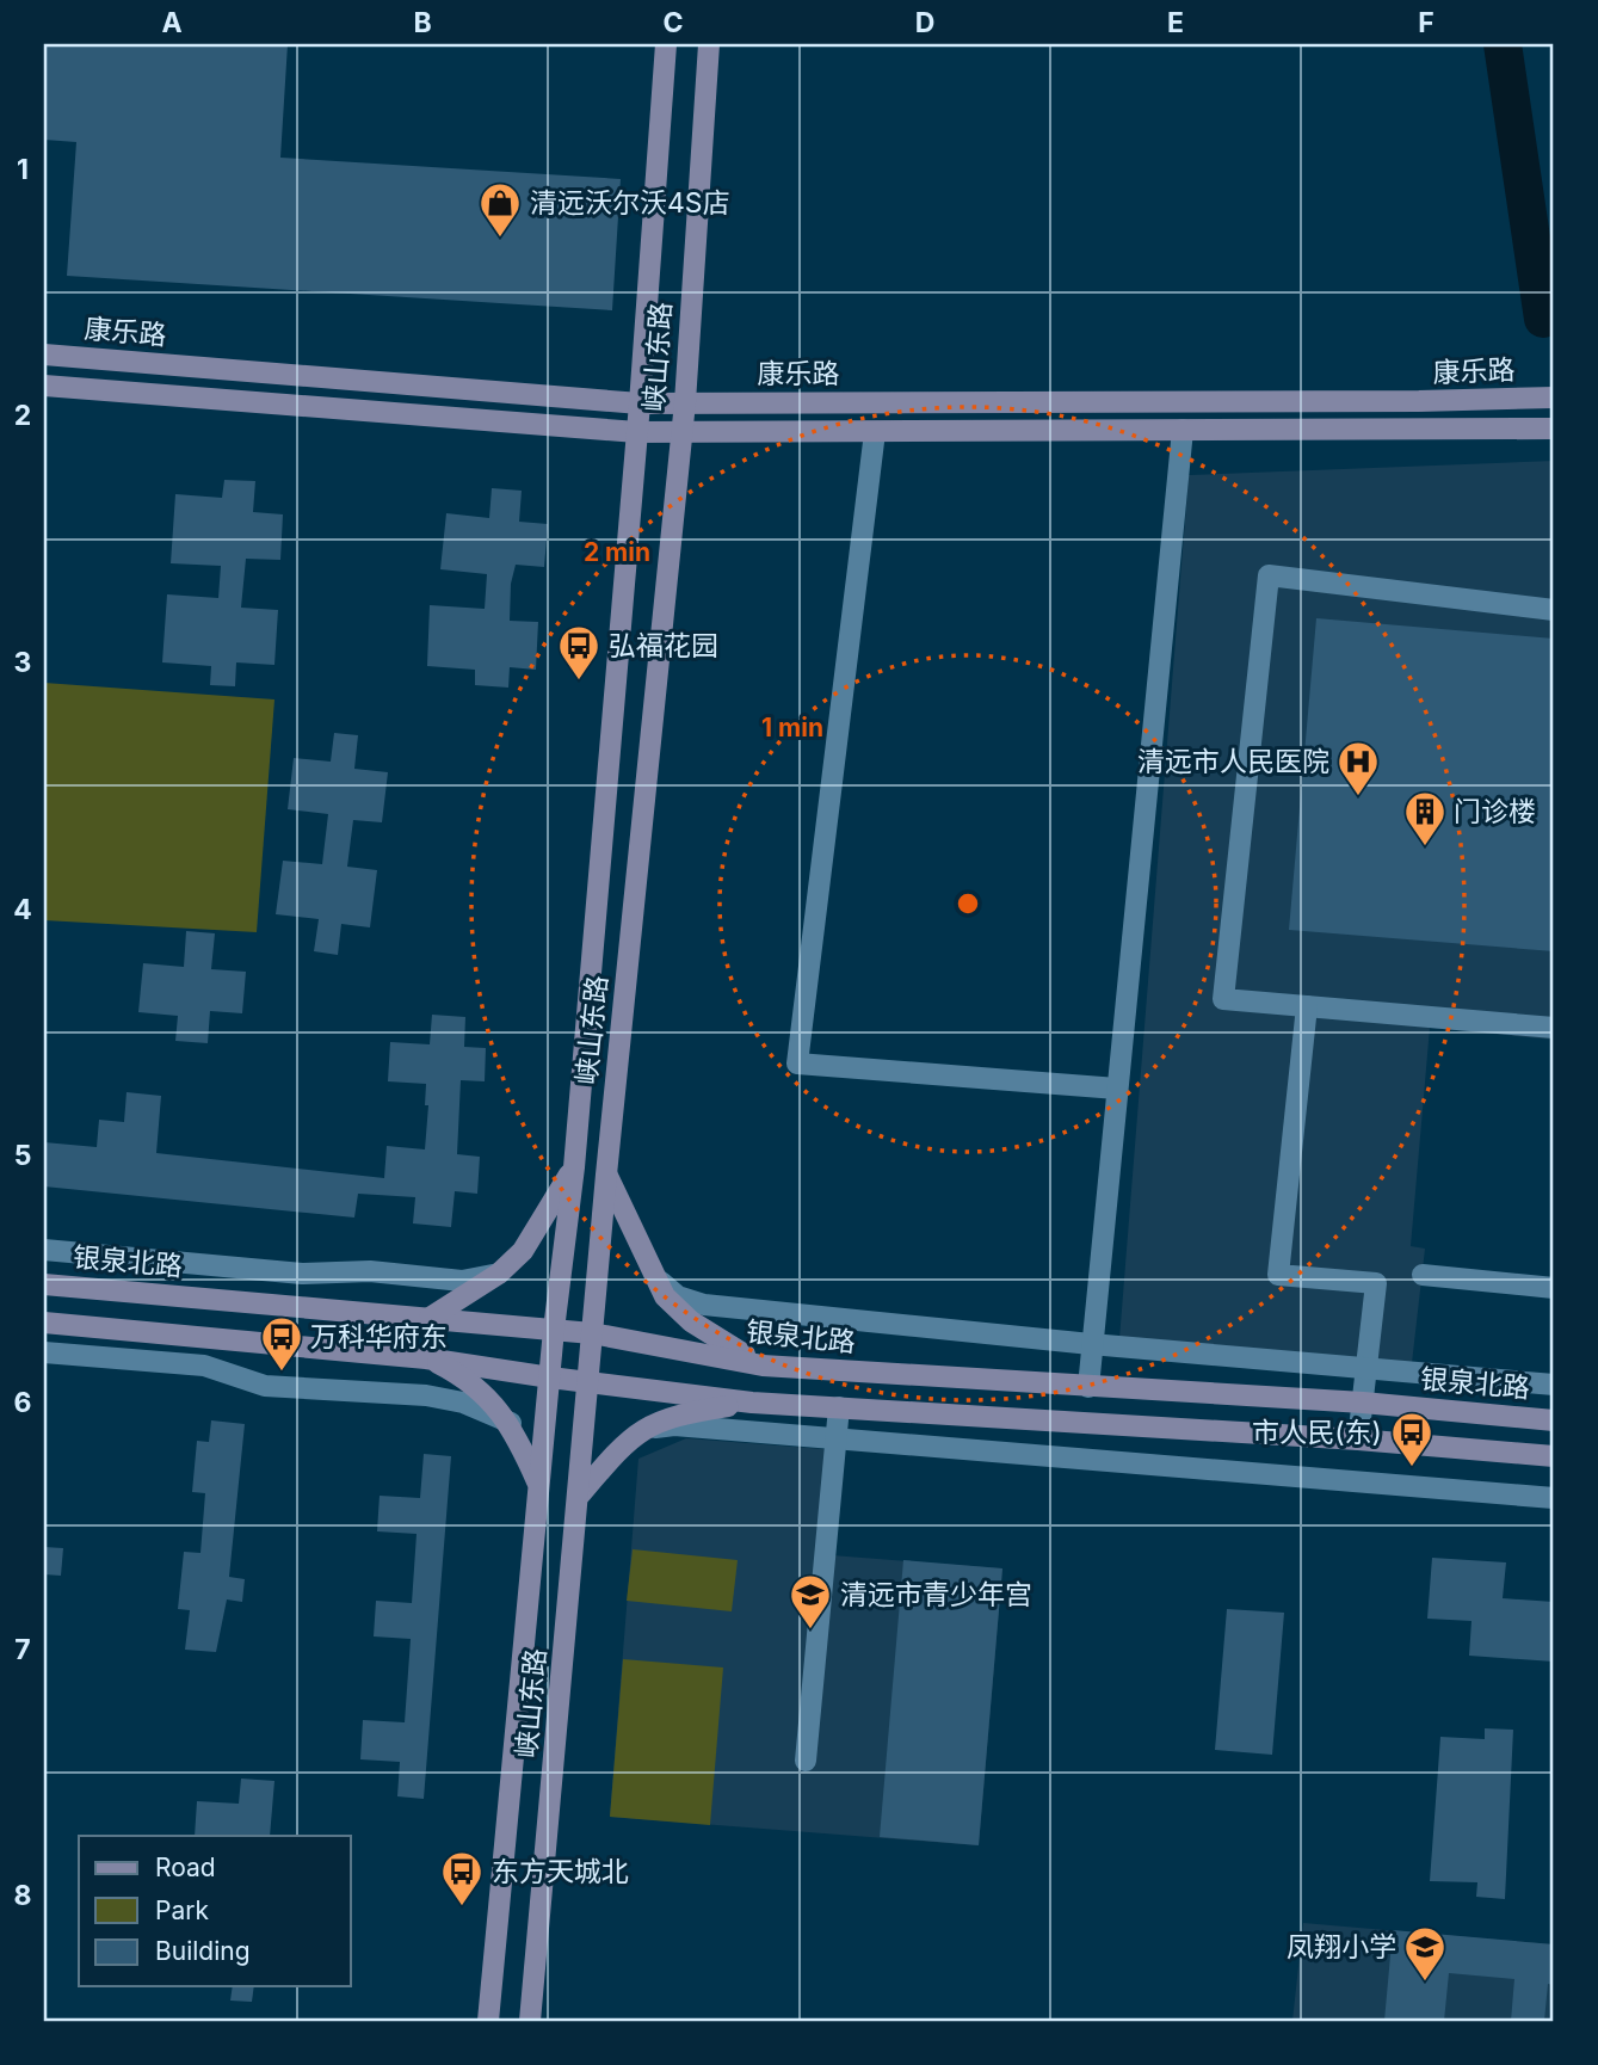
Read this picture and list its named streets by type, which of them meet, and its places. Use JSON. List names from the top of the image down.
{
  "streets": {
    "main road": ["康乐路", "峡山东路", "银泉北路"]
  },
  "crossings": [
    ["康乐路", "峡山东路"],
    ["峡山东路", "银泉北路"]
  ],
  "places": {
    "shop": ["清远沃尔沃4S店"],
    "bus stop": [
      "弘福花园",
      "万科华府东",
      "市人民(东)",
      "东方天城北"
    ],
    "hospital": ["清远市人民医院"],
    "building": ["门诊楼"],
    "school or university": ["清远市青少年宫", "凤翔小学"]
  },
  "legend": ["Road", "Park", "Building"],
  "grid": {
    "columns": [
      "A",
      "B",
      "C",
      "D",
      "E",
      "F"
    ],
    "rows": [
      "1",
      "2",
      "3",
      "4",
      "5",
      "6",
      "7",
      "8"
    ]
  },
  "rings": ["2 min", "1 min"]
}
